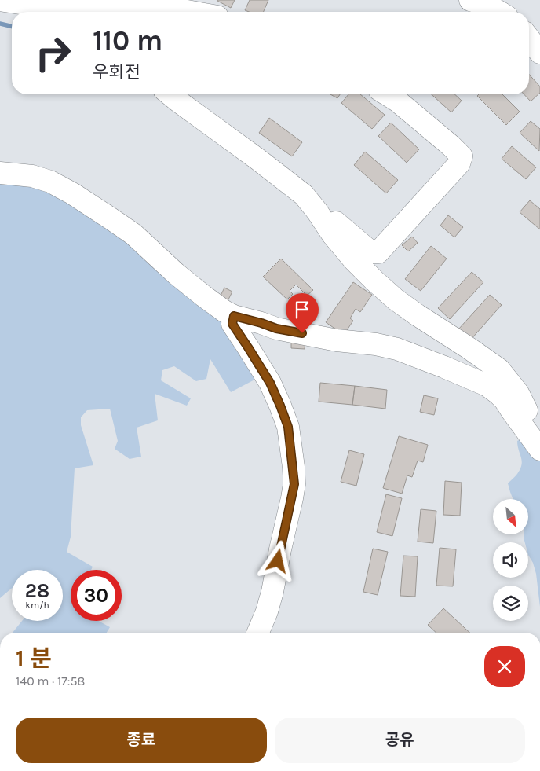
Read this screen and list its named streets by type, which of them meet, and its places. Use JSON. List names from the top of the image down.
{
  "north": "bottom right",
  "page": {
    "turn": ["110 m", "우회전"],
    "speed": "28 km/h",
    "limit": "30",
    "heading": ["1 분", "140 m · 17:58"],
    "buttons": ["종료", "공유"]
  }
}
